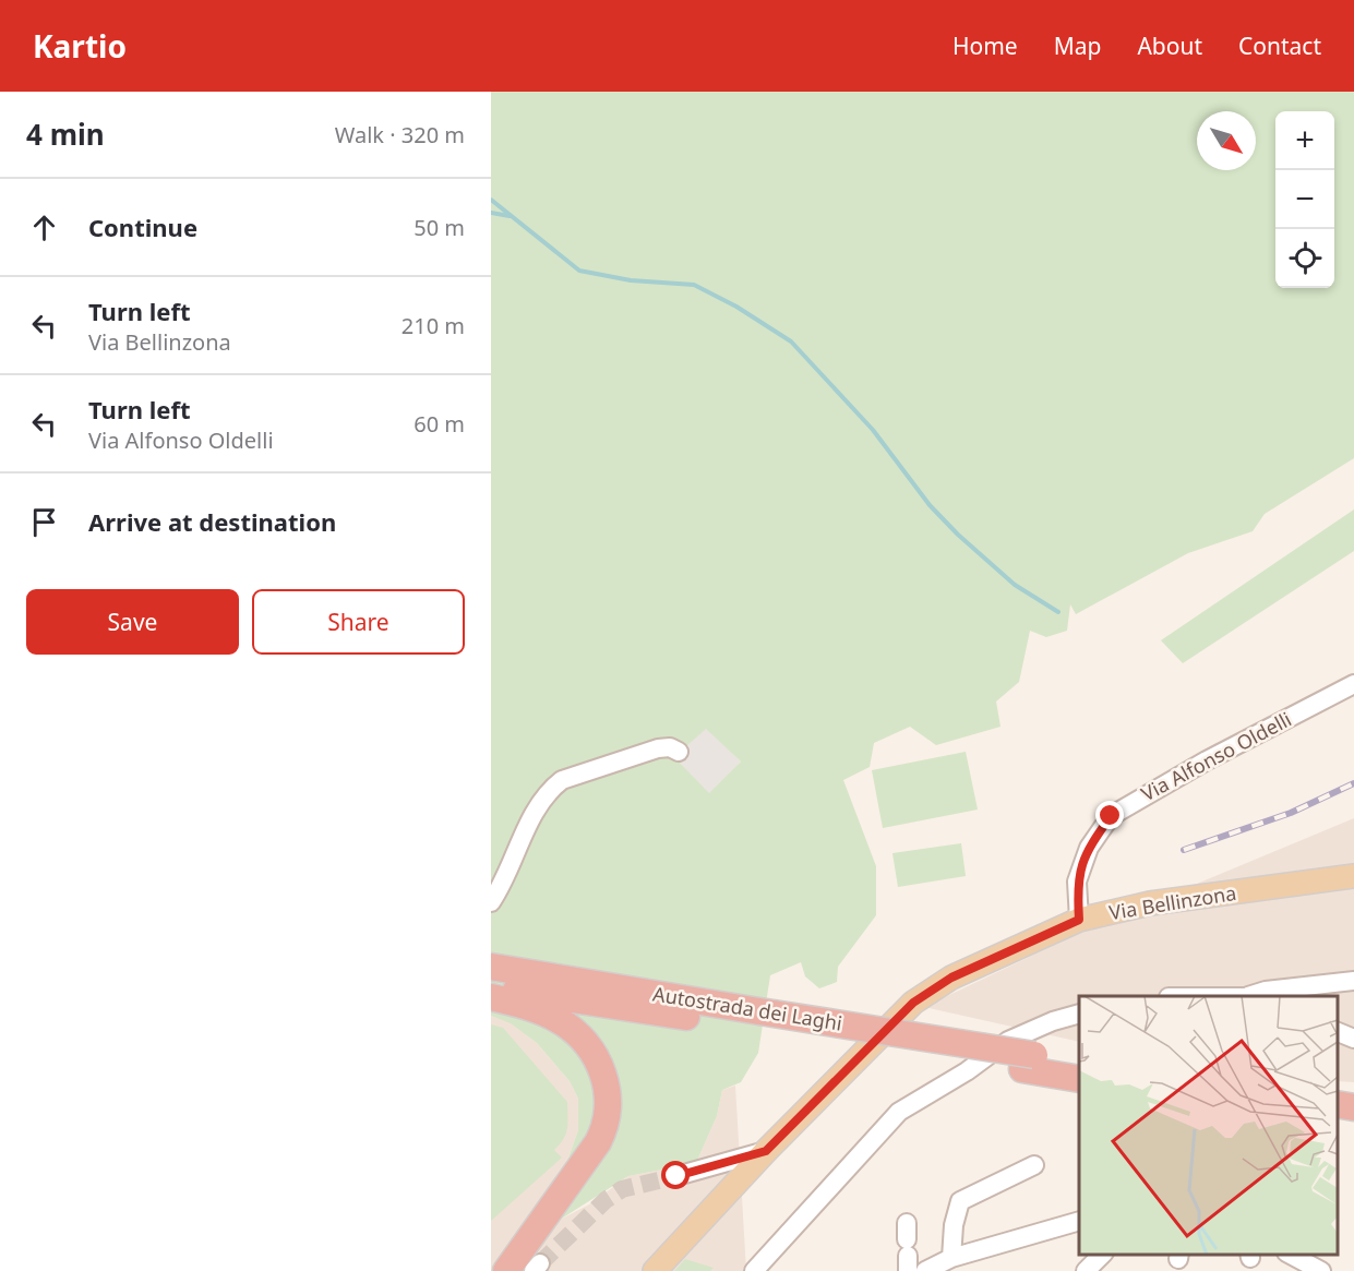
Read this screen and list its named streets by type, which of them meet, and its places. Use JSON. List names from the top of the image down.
{
  "streets": {
    "highway": ["Autostrada dei Laghi"],
    "main road": ["Via Bellinzona"],
    "street": ["Via Alfonso Oldelli"]
  },
  "crossings": [
    ["Via Alfonso Oldelli", "Via Bellinzona"]
  ],
  "north": "bottom right",
  "page": {
    "header": "Kartio",
    "nav": [
      "Home",
      "Map",
      "About",
      "Contact"
    ],
    "heading": ["4 min", "Walk · 320 m"],
    "map_buttons": ["+", "−"],
    "list": [
      ["Continue", "50 m"],
      ["Turn left", "Via Bellinzona", "210 m"],
      ["Turn left", "Via Alfonso Oldelli", "60 m"],
      "Arrive at destination"
    ],
    "buttons": ["Save", "Share"]
  }
}
